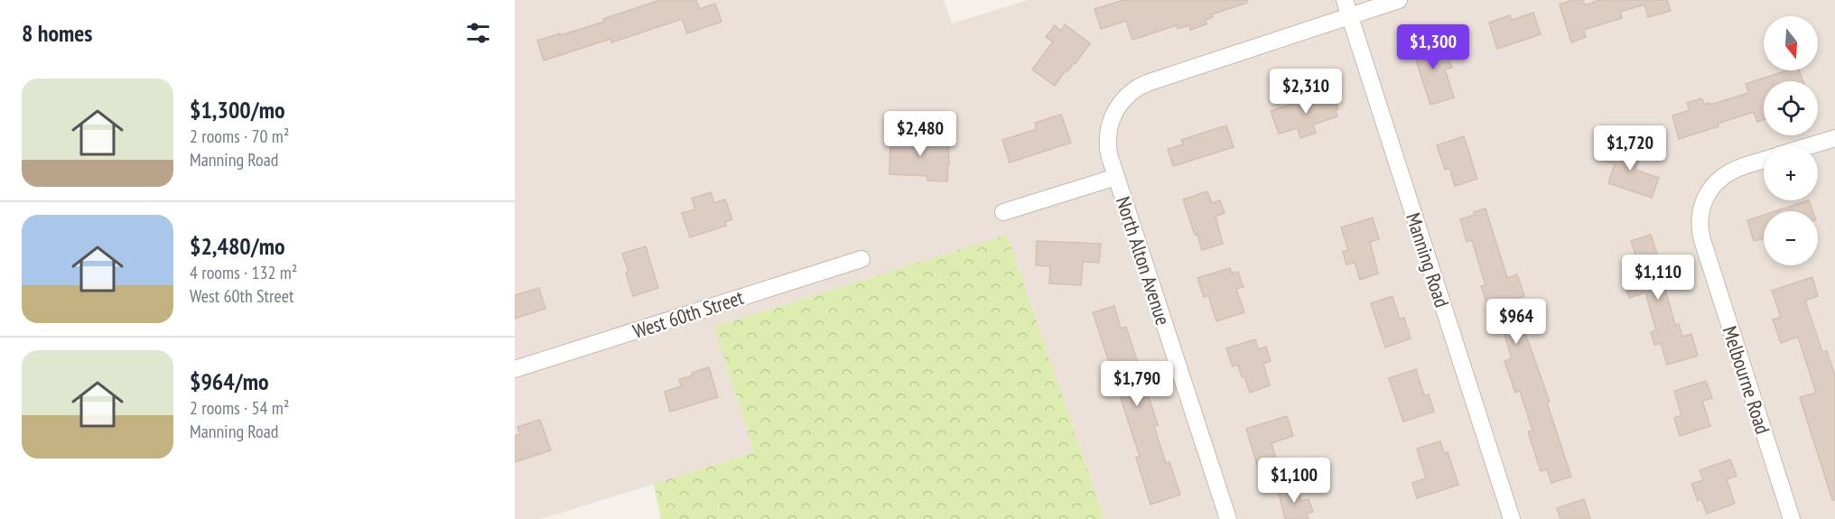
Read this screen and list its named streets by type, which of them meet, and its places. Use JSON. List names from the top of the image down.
{
  "streets": {
    "street": [
      "Manning Road",
      "North Alton Avenue",
      "West 60th Street",
      "Melbourne Road"
    ]
  },
  "crossings": [
    ["Manning Road", "North Alton Avenue"]
  ],
  "north": "bottom",
  "page": {
    "heading": "8 homes",
    "map_buttons": ["+", "−"],
    "price": [
      "$1,300",
      "$2,310",
      "$2,480",
      "$1,720",
      "$1,110",
      "$964",
      "$1,790",
      "$1,100"
    ],
    "list": [
      {
        "name": "$1,300/mo",
        "note": "2 rooms · 70 m² · Manning Road"
      },
      {
        "name": "$2,480/mo",
        "note": "4 rooms · 132 m² · West 60th Street"
      },
      {
        "name": "$964/mo",
        "note": "2 rooms · 54 m² · Manning Road"
      }
    ]
  }
}
